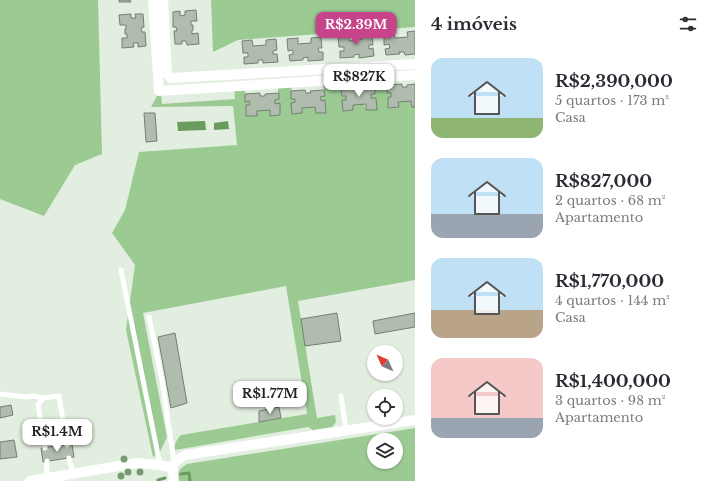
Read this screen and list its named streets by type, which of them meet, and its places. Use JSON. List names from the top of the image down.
{
  "north": "top left",
  "page": {
    "heading": "4 imóveis",
    "price": [
      "R$2.39M",
      "R$827K",
      "R$1.77M",
      "R$1.4M"
    ],
    "list": [
      {
        "name": "R$2,390,000",
        "note": "5 quartos · 173 m² · Casa"
      },
      {
        "name": "R$827,000",
        "note": "2 quartos · 68 m² · Apartamento"
      },
      {
        "name": "R$1,770,000",
        "note": "4 quartos · 144 m² · Casa"
      },
      {
        "name": "R$1,400,000",
        "note": "3 quartos · 98 m² · Apartamento"
      }
    ]
  }
}
